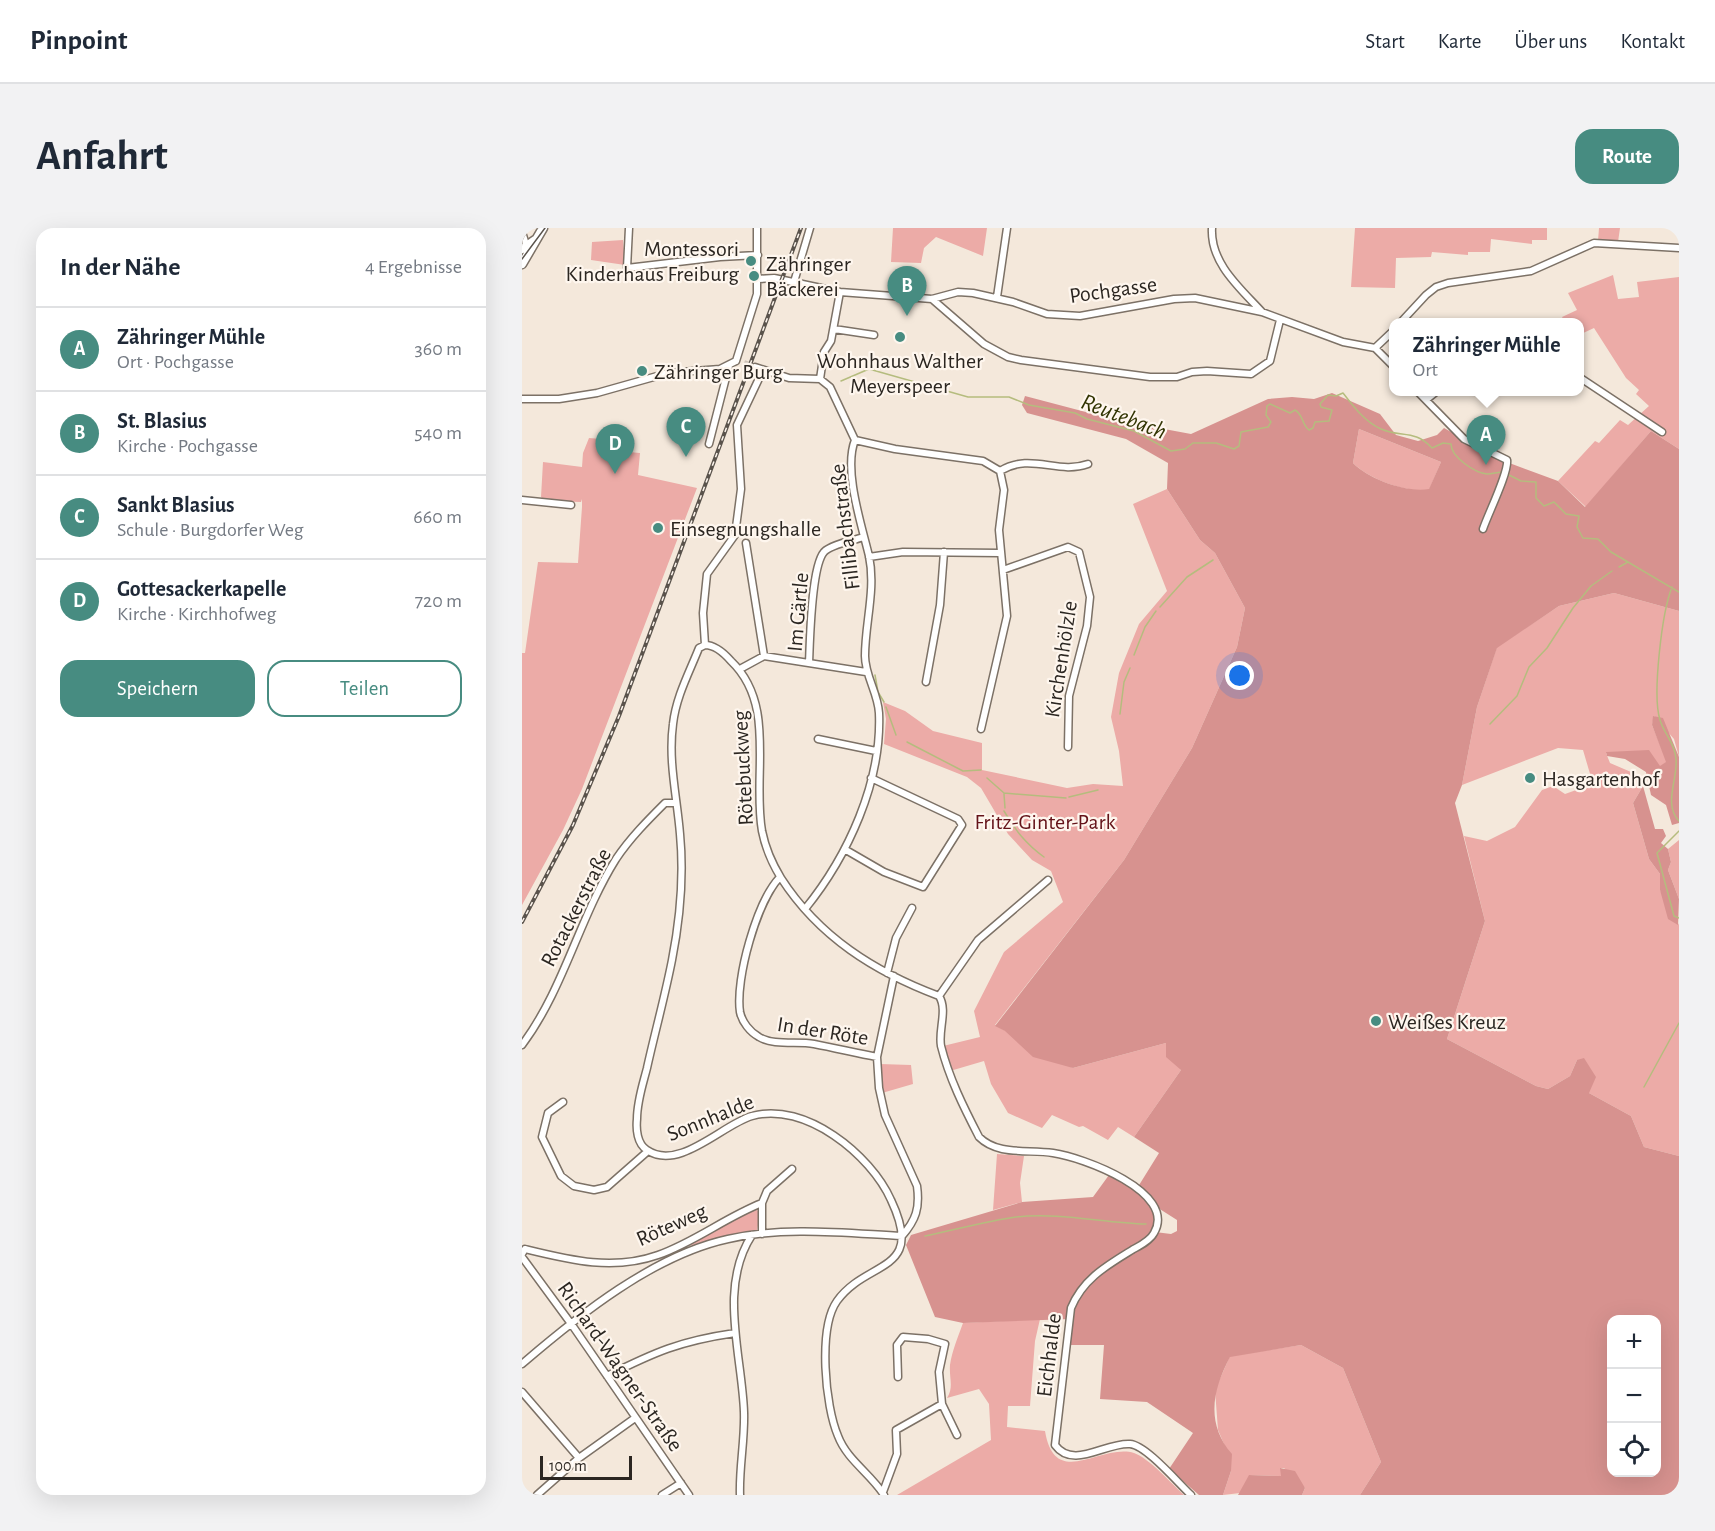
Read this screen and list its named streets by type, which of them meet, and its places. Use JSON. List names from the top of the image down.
{
  "streets": {
    "street": [
      "Pochgasse",
      "Fillibachstraße",
      "Im Gärtle",
      "Kirchenhölzle",
      "Rötebuckweg",
      "Rotackerstraße",
      "In der Röte",
      "Sonnhalde",
      "Röteweg",
      "Eichhalde",
      "Richard-Wagner-Straße"
    ]
  },
  "crossings": [
    ["Fillibachstraße", "Im Gärtle"],
    ["Fillibachstraße", "Rötebuckweg"],
    ["Rötebuckweg", "In der Röte"],
    ["Rötebuckweg", "Sonnhalde"],
    ["Rötebuckweg", "Eichhalde"],
    ["Rotackerstraße", "Sonnhalde"],
    ["Röteweg", "Richard-Wagner-Straße"]
  ],
  "water": ["Reutebach"],
  "parks": ["Fritz-Ginter-Park"],
  "places": [
    "Montessori Kinderhaus Freiburg",
    "Zähringer Bäckerei",
    "Wohnhaus Walther Meyerspeer",
    "Zähringer Burg",
    "Einsegnungshalle",
    "Hasgartenhof",
    "Weißes Kreuz"
  ],
  "scale_bar": "100 m",
  "page": {
    "header": "Pinpoint",
    "nav": [
      "Start",
      "Karte",
      "Über uns",
      "Kontakt"
    ],
    "buttons": [
      "Route",
      ["Speichern", "Teilen"]
    ],
    "title": "Anfahrt",
    "heading": ["In der Nähe", "4 Ergebnisse"],
    "pins": [
      "B",
      "C",
      "A",
      "D"
    ],
    "list": [
      {
        "mark": "A",
        "name": "Zähringer Mühle",
        "note": "Ort · Pochgasse",
        "value": "360 m"
      },
      {
        "mark": "B",
        "name": "St. Blasius",
        "note": "Kirche · Pochgasse",
        "value": "540 m"
      },
      {
        "mark": "C",
        "name": "Sankt Blasius",
        "note": "Schule · Burgdorfer Weg",
        "value": "660 m"
      },
      {
        "mark": "D",
        "name": "Gottesackerkapelle",
        "note": "Kirche · Kirchhofweg",
        "value": "720 m"
      }
    ],
    "popup": ["Zähringer Mühle", "Ort"],
    "map_buttons": ["+", "−"],
    "scale": "100 m"
  }
}
